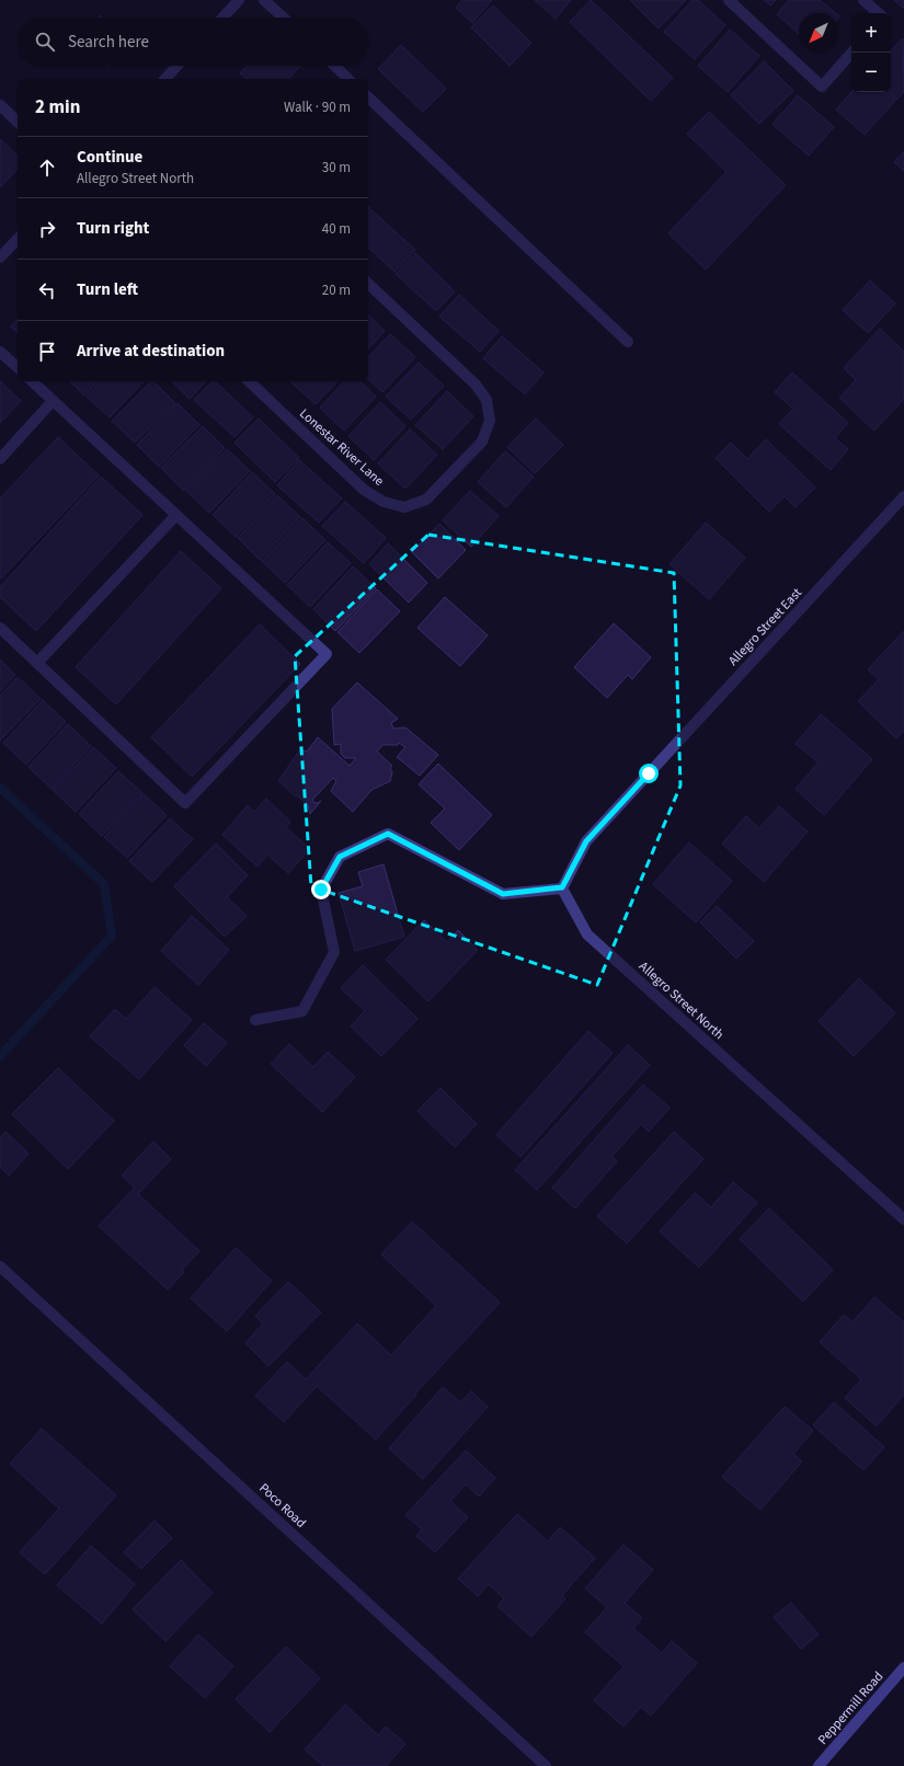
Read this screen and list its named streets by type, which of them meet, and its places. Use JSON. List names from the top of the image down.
{
  "streets": {
    "street": [
      "Lonestar River Lane",
      "Allegro Street East",
      "Allegro Street North",
      "Poco Road",
      "Peppermill Road"
    ]
  },
  "crossings": [
    ["Allegro Street East", "Allegro Street North"]
  ],
  "north": "bottom left",
  "page": {
    "map_buttons": ["+", "−"],
    "search": "Search here",
    "heading": ["2 min", "Walk · 90 m"],
    "list": [
      ["Continue", "Allegro Street North", "30 m"],
      ["Turn right", "40 m"],
      ["Turn left", "20 m"],
      "Arrive at destination"
    ]
  }
}
